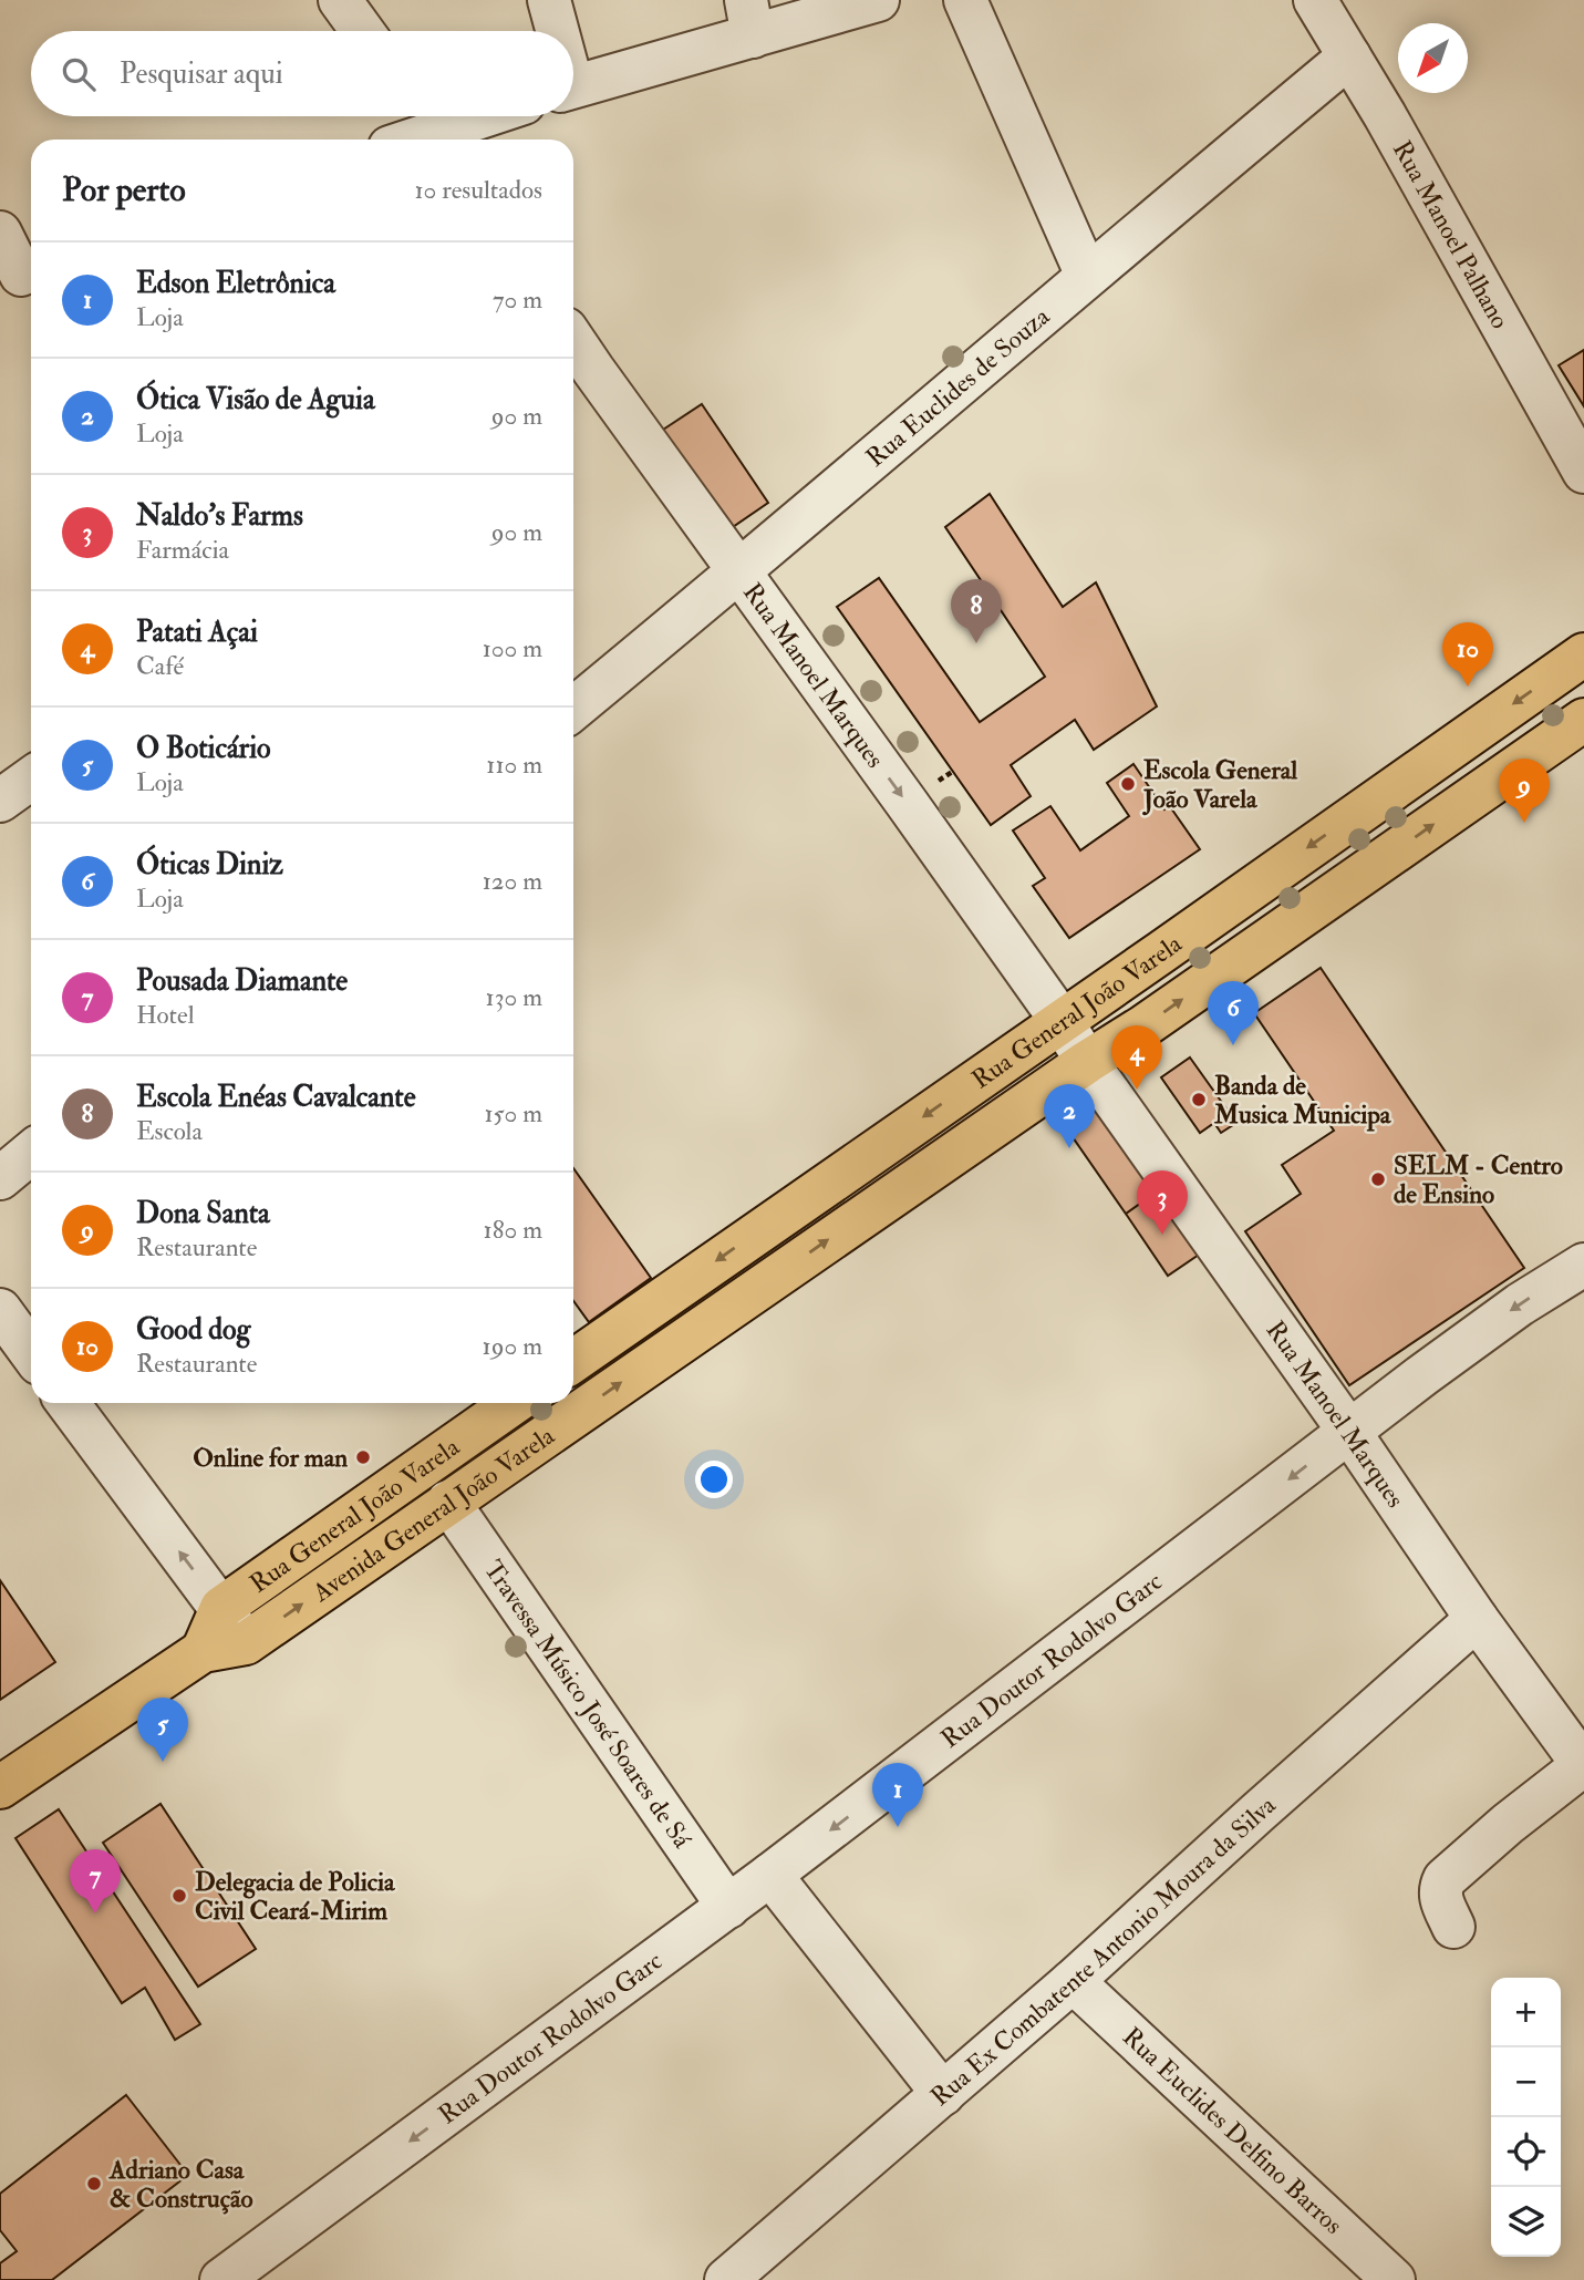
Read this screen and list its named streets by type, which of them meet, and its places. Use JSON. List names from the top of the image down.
{
  "streets": {
    "main road": ["Rua General João Varela", "Avenida General João Varela"],
    "street": [
      "Rua Manoel Palhano",
      "Rua Euclides de Souza",
      "Rua Manoel Marques",
      "Rua Doutor Rodolvo Garc",
      "Travessa Músico José Soares de Sá",
      "Rua Ex Combatente Antonio Moura da Silva",
      "Rua Euclides Delfino Barros"
    ]
  },
  "crossings": [
    ["Rua Manoel Palhano", "Rua Euclides de Souza"],
    ["Rua Euclides de Souza", "Rua Manoel Marques"],
    ["Rua Manoel Marques", "Rua General João Varela"],
    ["Rua Manoel Marques", "Avenida General João Varela"],
    ["Rua Manoel Marques", "Rua Doutor Rodolvo Garc"],
    ["Rua Manoel Marques", "Rua Ex Combatente Antonio Moura da Silva"],
    ["Rua General João Varela", "Avenida General João Varela"],
    ["Avenida General João Varela", "Travessa Músico José Soares de Sá"],
    ["Rua Doutor Rodolvo Garc", "Travessa Músico José Soares de Sá"],
    ["Rua Ex Combatente Antonio Moura da Silva", "Rua Euclides Delfino Barros"]
  ],
  "one_way": ["Avenida General João Varela", "Rua Doutor Rodolvo Garc"],
  "places": [
    "Escola General João Varela",
    "Banda de Musica Municipa",
    "SELM - Centro de Ensino",
    "Online for man",
    "Delegacia de Policia Civil Ceará-Mirim",
    "Adriano Casa & Construção"
  ],
  "north": "bottom left",
  "page": {
    "search": "Pesquisar aqui",
    "heading": ["Por perto", "10 resultados"],
    "list": [
      {
        "mark": "1",
        "name": "Edson Eletrônica",
        "note": "Loja",
        "value": "70 m"
      },
      {
        "mark": "2",
        "name": "Ótica Visão de Aguia",
        "note": "Loja",
        "value": "90 m"
      },
      {
        "mark": "3",
        "name": "Naldo's Farms",
        "note": "Farmácia",
        "value": "90 m"
      },
      {
        "mark": "4",
        "name": "Patati Açai",
        "note": "Café",
        "value": "100 m"
      },
      {
        "mark": "5",
        "name": "O Boticário",
        "note": "Loja",
        "value": "110 m"
      },
      {
        "mark": "6",
        "name": "Óticas Diniz",
        "note": "Loja",
        "value": "120 m"
      },
      {
        "mark": "7",
        "name": "Pousada Diamante",
        "note": "Hotel",
        "value": "130 m"
      },
      {
        "mark": "8",
        "name": "Escola Enéas Cavalcante",
        "note": "Escola",
        "value": "150 m"
      },
      {
        "mark": "9",
        "name": "Dona Santa",
        "note": "Restaurante",
        "value": "180 m"
      },
      {
        "mark": "10",
        "name": "Good dog",
        "note": "Restaurante",
        "value": "190 m"
      }
    ],
    "pins": [
      "8",
      "10",
      "9",
      "6",
      "4",
      "2",
      "3",
      "5",
      "1",
      "7"
    ],
    "map_buttons": ["+", "−"]
  }
}
